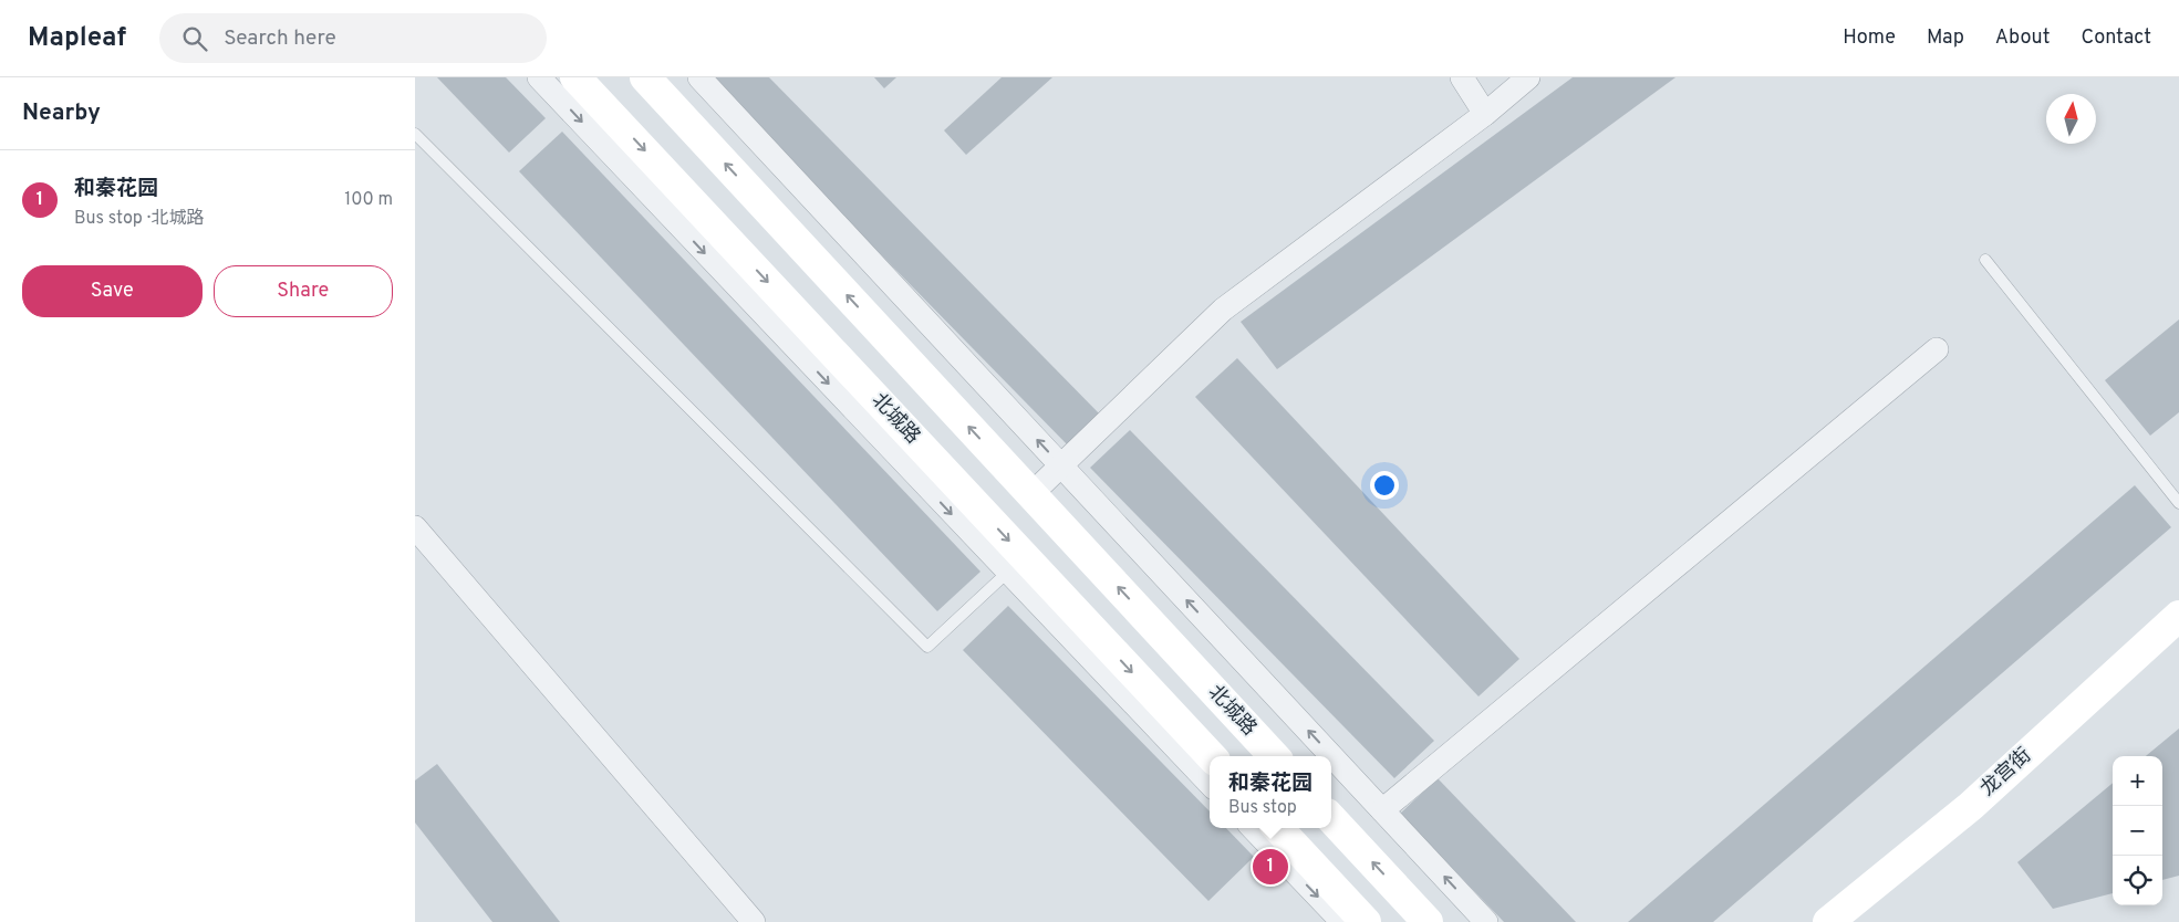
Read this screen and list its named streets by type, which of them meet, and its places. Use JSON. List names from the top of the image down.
{
  "streets": {
    "main road": ["北城路", "龙宫街"]
  },
  "north": "top",
  "page": {
    "header": "Mapleaf",
    "search": "Search here",
    "nav": [
      "Home",
      "Map",
      "About",
      "Contact"
    ],
    "heading": "Nearby",
    "list": [
      {
        "mark": "1",
        "name": "和秦花园",
        "note": "Bus stop · 北城路",
        "value": "100 m"
      }
    ],
    "buttons": ["Save", "Share"],
    "map_buttons": ["+", "−"],
    "popup": ["和秦花园", "Bus stop"],
    "pins": "1"
  }
}
